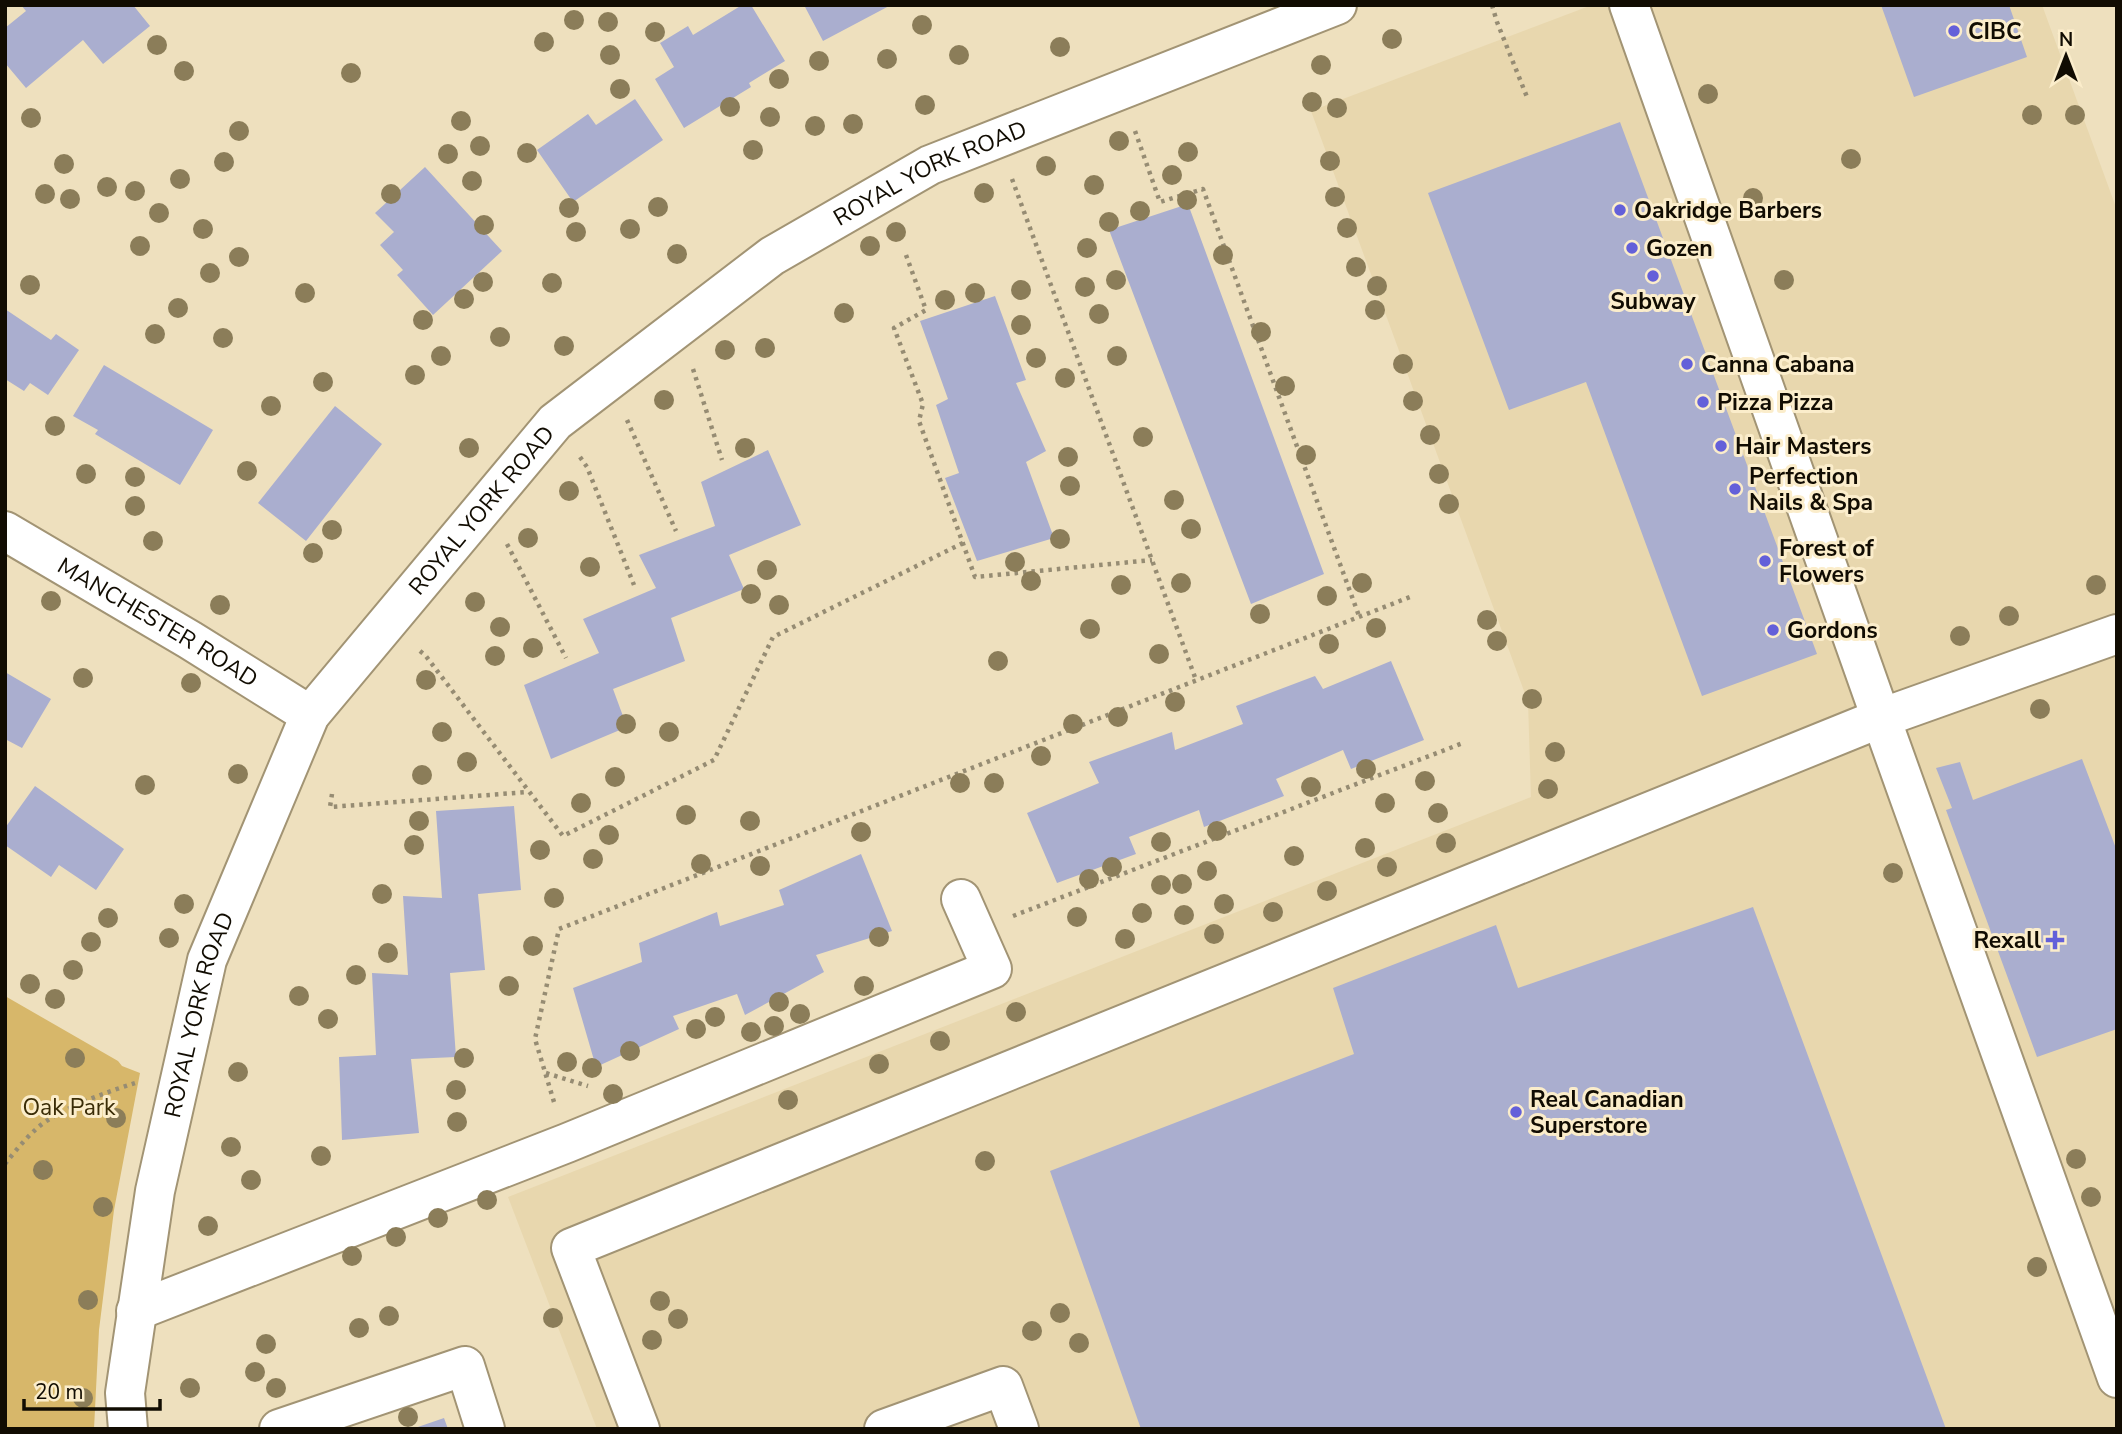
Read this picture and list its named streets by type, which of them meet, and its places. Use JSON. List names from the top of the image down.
{
  "streets": {
    "street": ["ROYAL YORK ROAD", "MANCHESTER ROAD"]
  },
  "crossings": [
    ["ROYAL YORK ROAD", "MANCHESTER ROAD"]
  ],
  "parks": ["Oak Park"],
  "places": {
    "other": [
      "CIBC",
      "Oakridge Barbers",
      "Gozen",
      "Subway",
      "Canna Cabana",
      "Pizza Pizza",
      "Hair Masters",
      "Perfection Nails & Spa",
      "Forest of Flowers",
      "Gordons",
      "Real Canadian Superstore"
    ],
    "health": ["Rexall"]
  },
  "scale_bar": "20 m",
  "north": "top"
}
